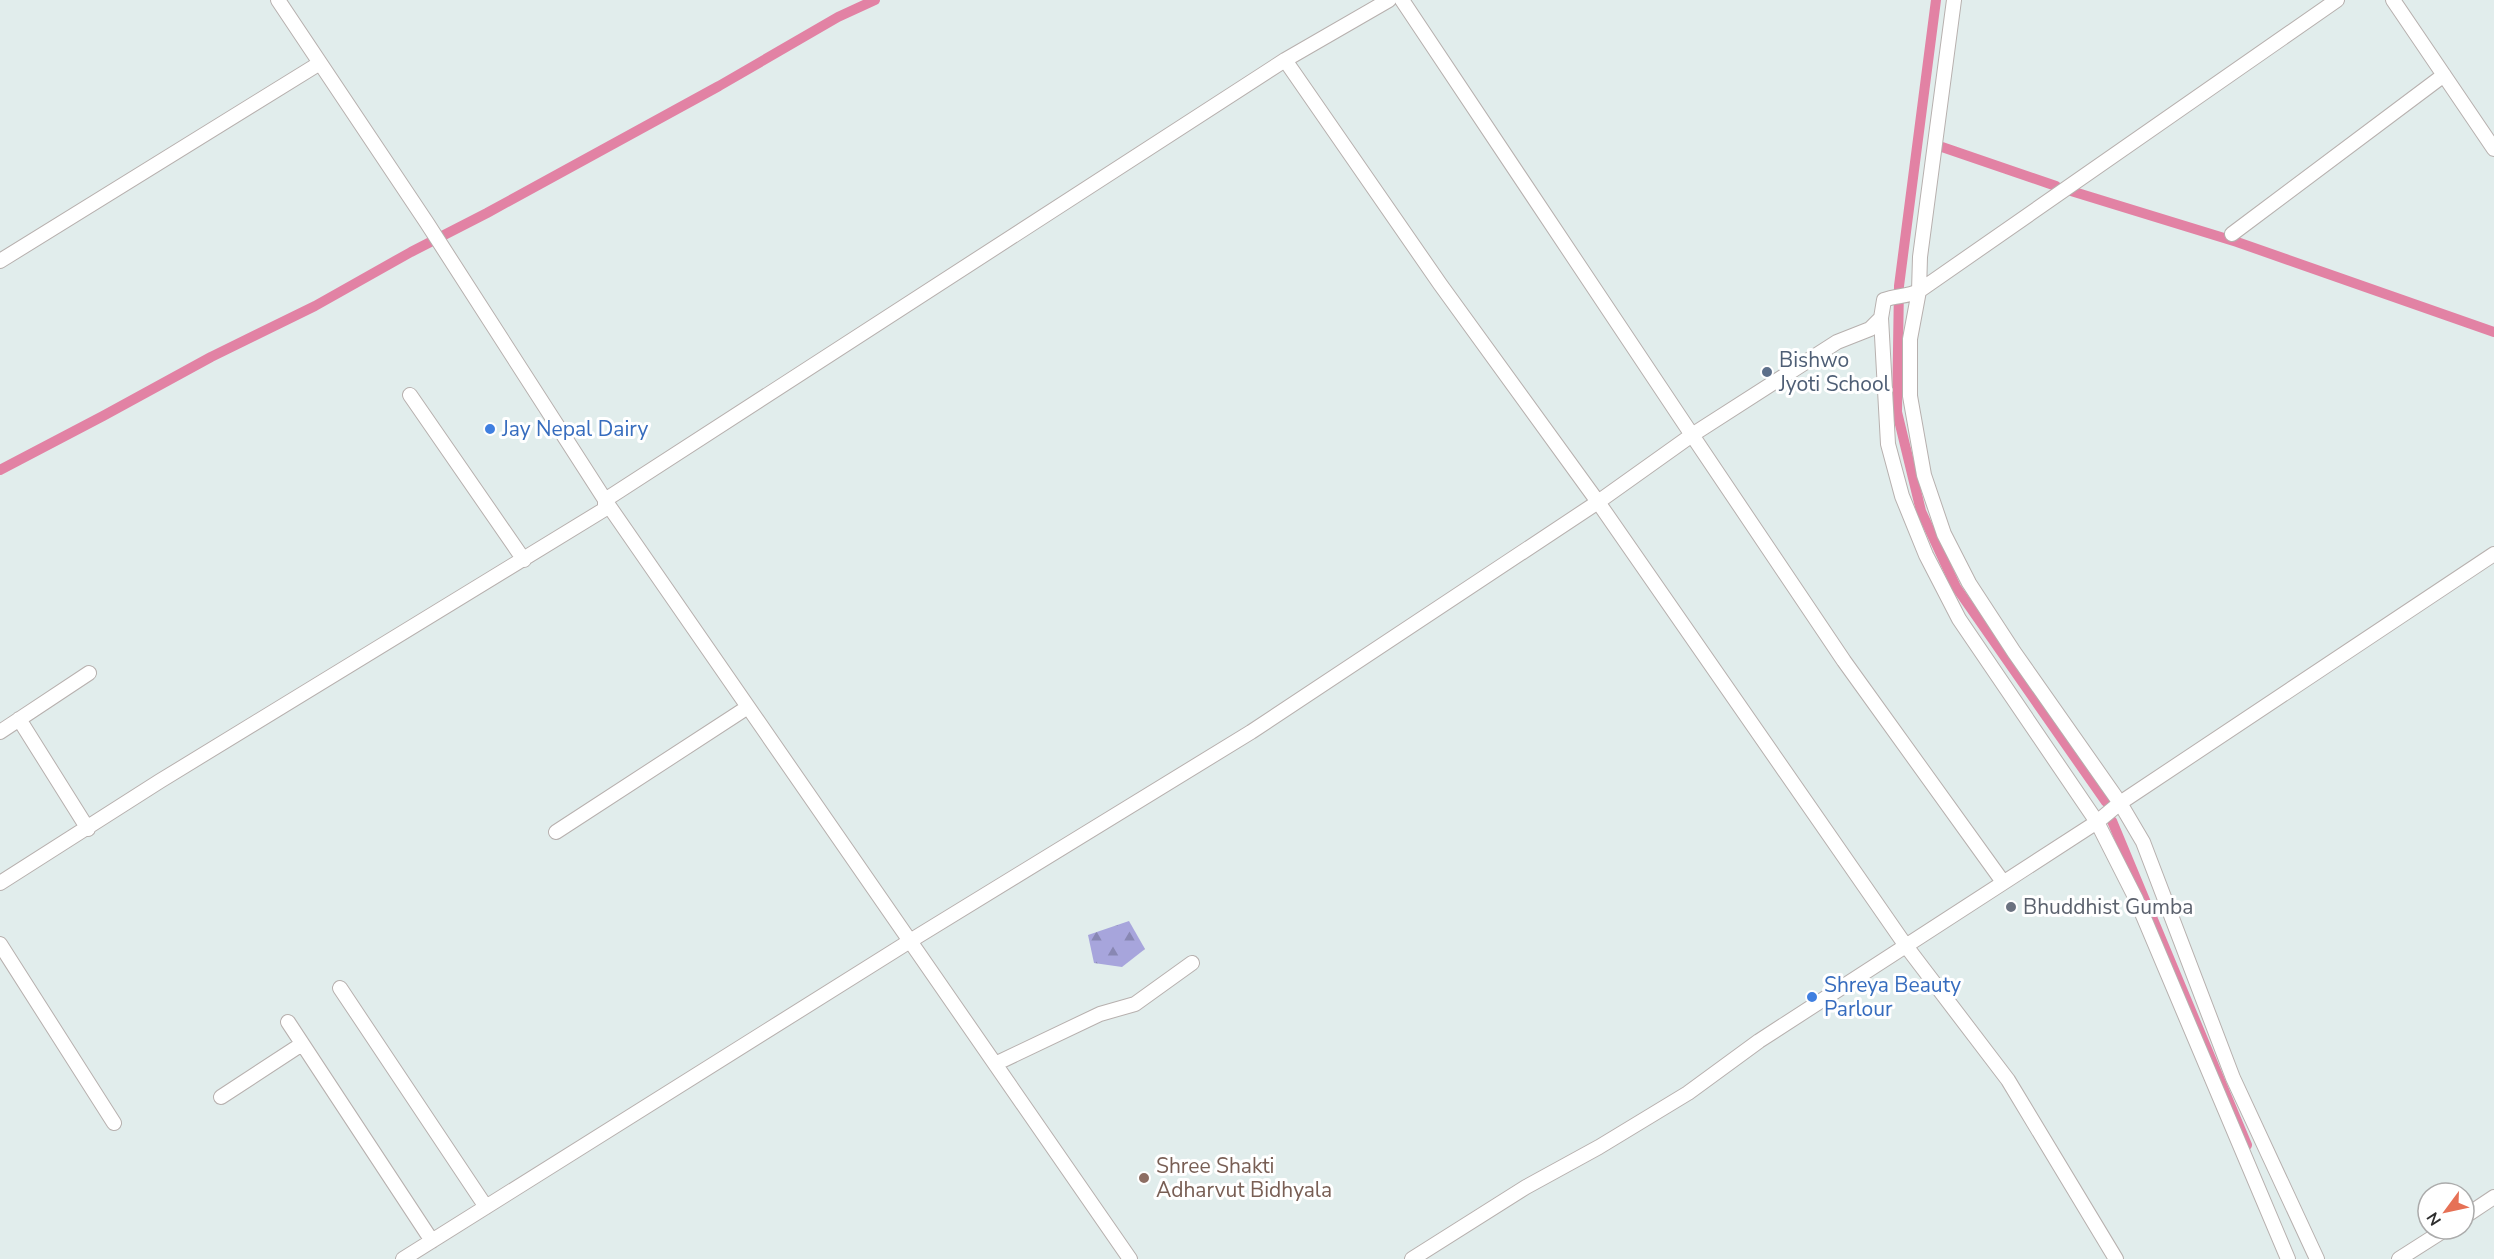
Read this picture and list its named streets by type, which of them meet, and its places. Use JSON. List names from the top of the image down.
{
  "places": [
    "Bishwo Jyoti School",
    "Jay Nepal Dairy",
    "Bhuddhist Gumba",
    "Shreya Beauty Parlour",
    "Shree Shakti Adharvut Bidhyala"
  ],
  "north": "bottom left"
}
